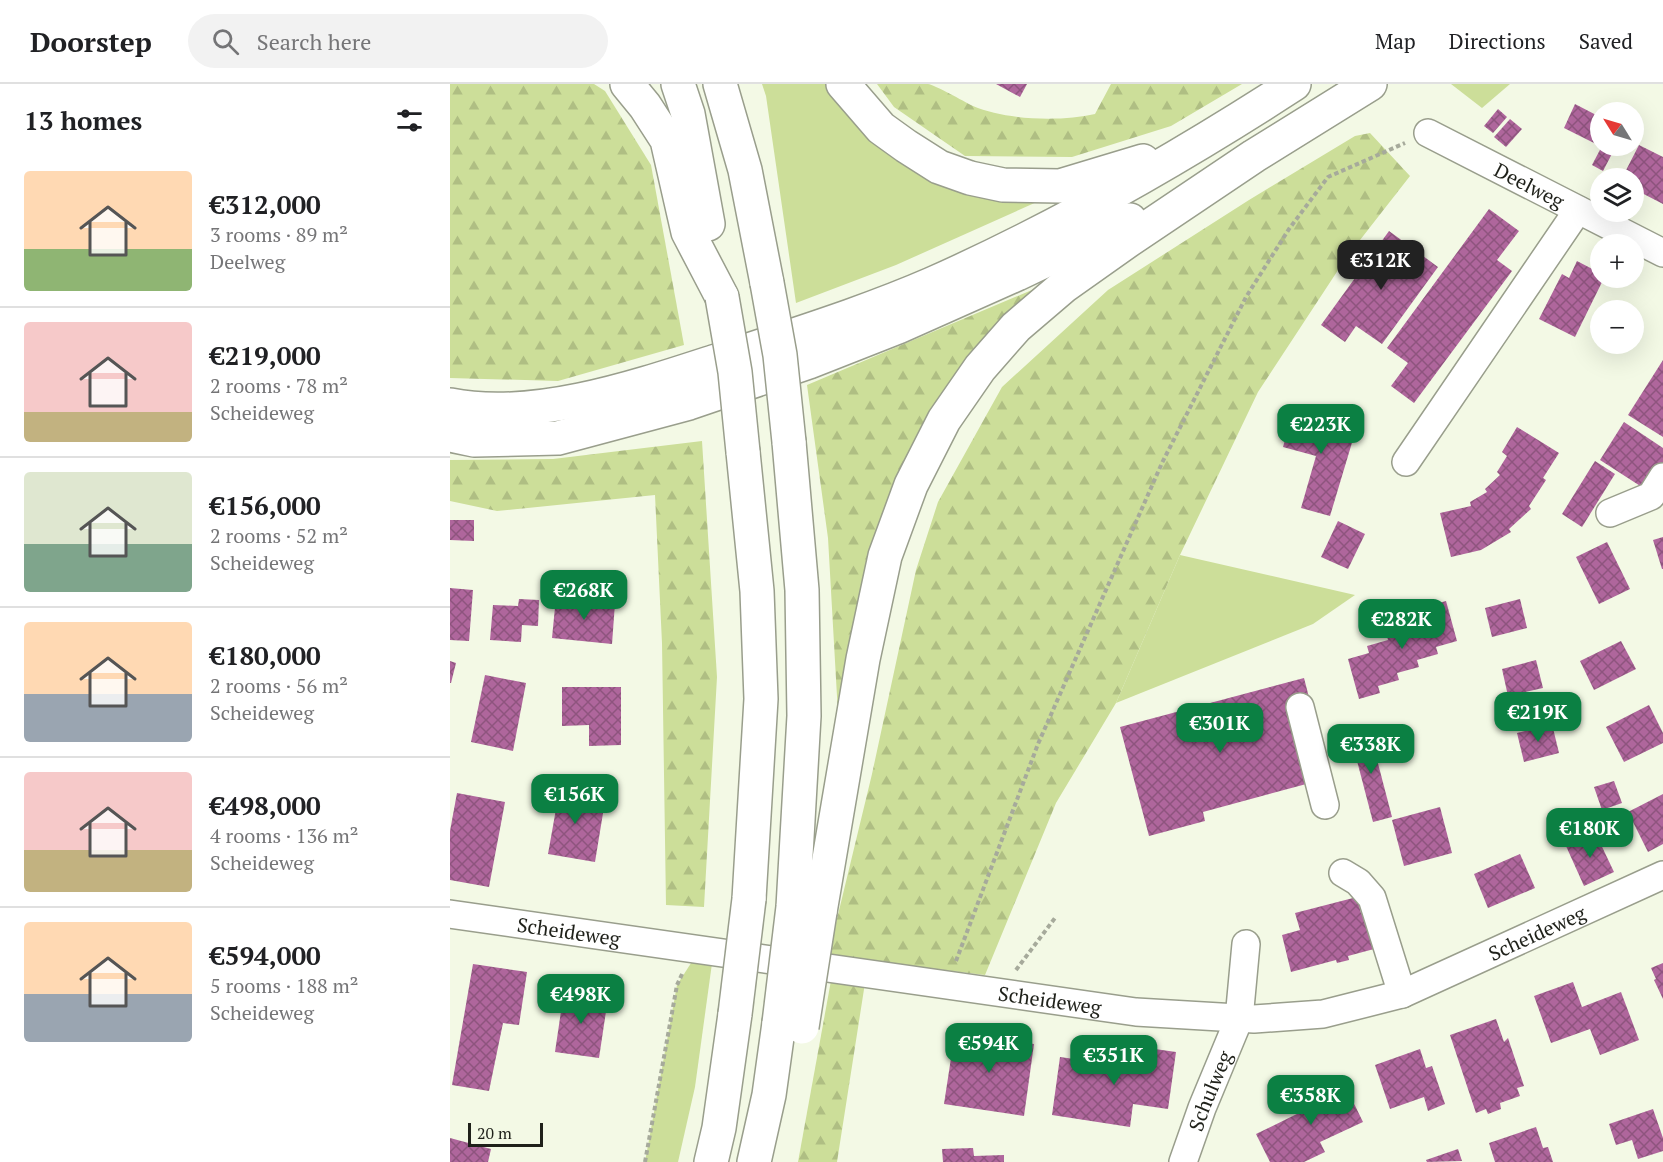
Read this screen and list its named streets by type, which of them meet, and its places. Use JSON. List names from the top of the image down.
{
  "streets": {
    "street": ["Deelweg", "Scheideweg", "Schulweg"]
  },
  "crossings": [
    ["Scheideweg", "Schulweg"]
  ],
  "scale_bar": "20 m",
  "north": "top left",
  "page": {
    "header": "Doorstep",
    "search": "Search here",
    "nav": ["Map", "Directions", "Saved"],
    "heading": "13 homes",
    "map_buttons": ["+", "−"],
    "list": [
      {
        "name": "€312,000",
        "note": "3 rooms · 89 m² · Deelweg"
      },
      {
        "name": "€219,000",
        "note": "2 rooms · 78 m² · Scheideweg"
      },
      {
        "name": "€156,000",
        "note": "2 rooms · 52 m² · Scheideweg"
      },
      {
        "name": "€180,000",
        "note": "2 rooms · 56 m² · Scheideweg"
      },
      {
        "name": "€498,000",
        "note": "4 rooms · 136 m² · Scheideweg"
      },
      {
        "name": "€594,000",
        "note": "5 rooms · 188 m² · Scheideweg"
      }
    ],
    "price": [
      "€312K",
      "€223K",
      "€268K",
      "€282K",
      "€219K",
      "€301K",
      "€338K",
      "€156K",
      "€180K",
      "€498K",
      "€594K",
      "€351K",
      "€358K"
    ],
    "scale": "20 m"
  }
}
